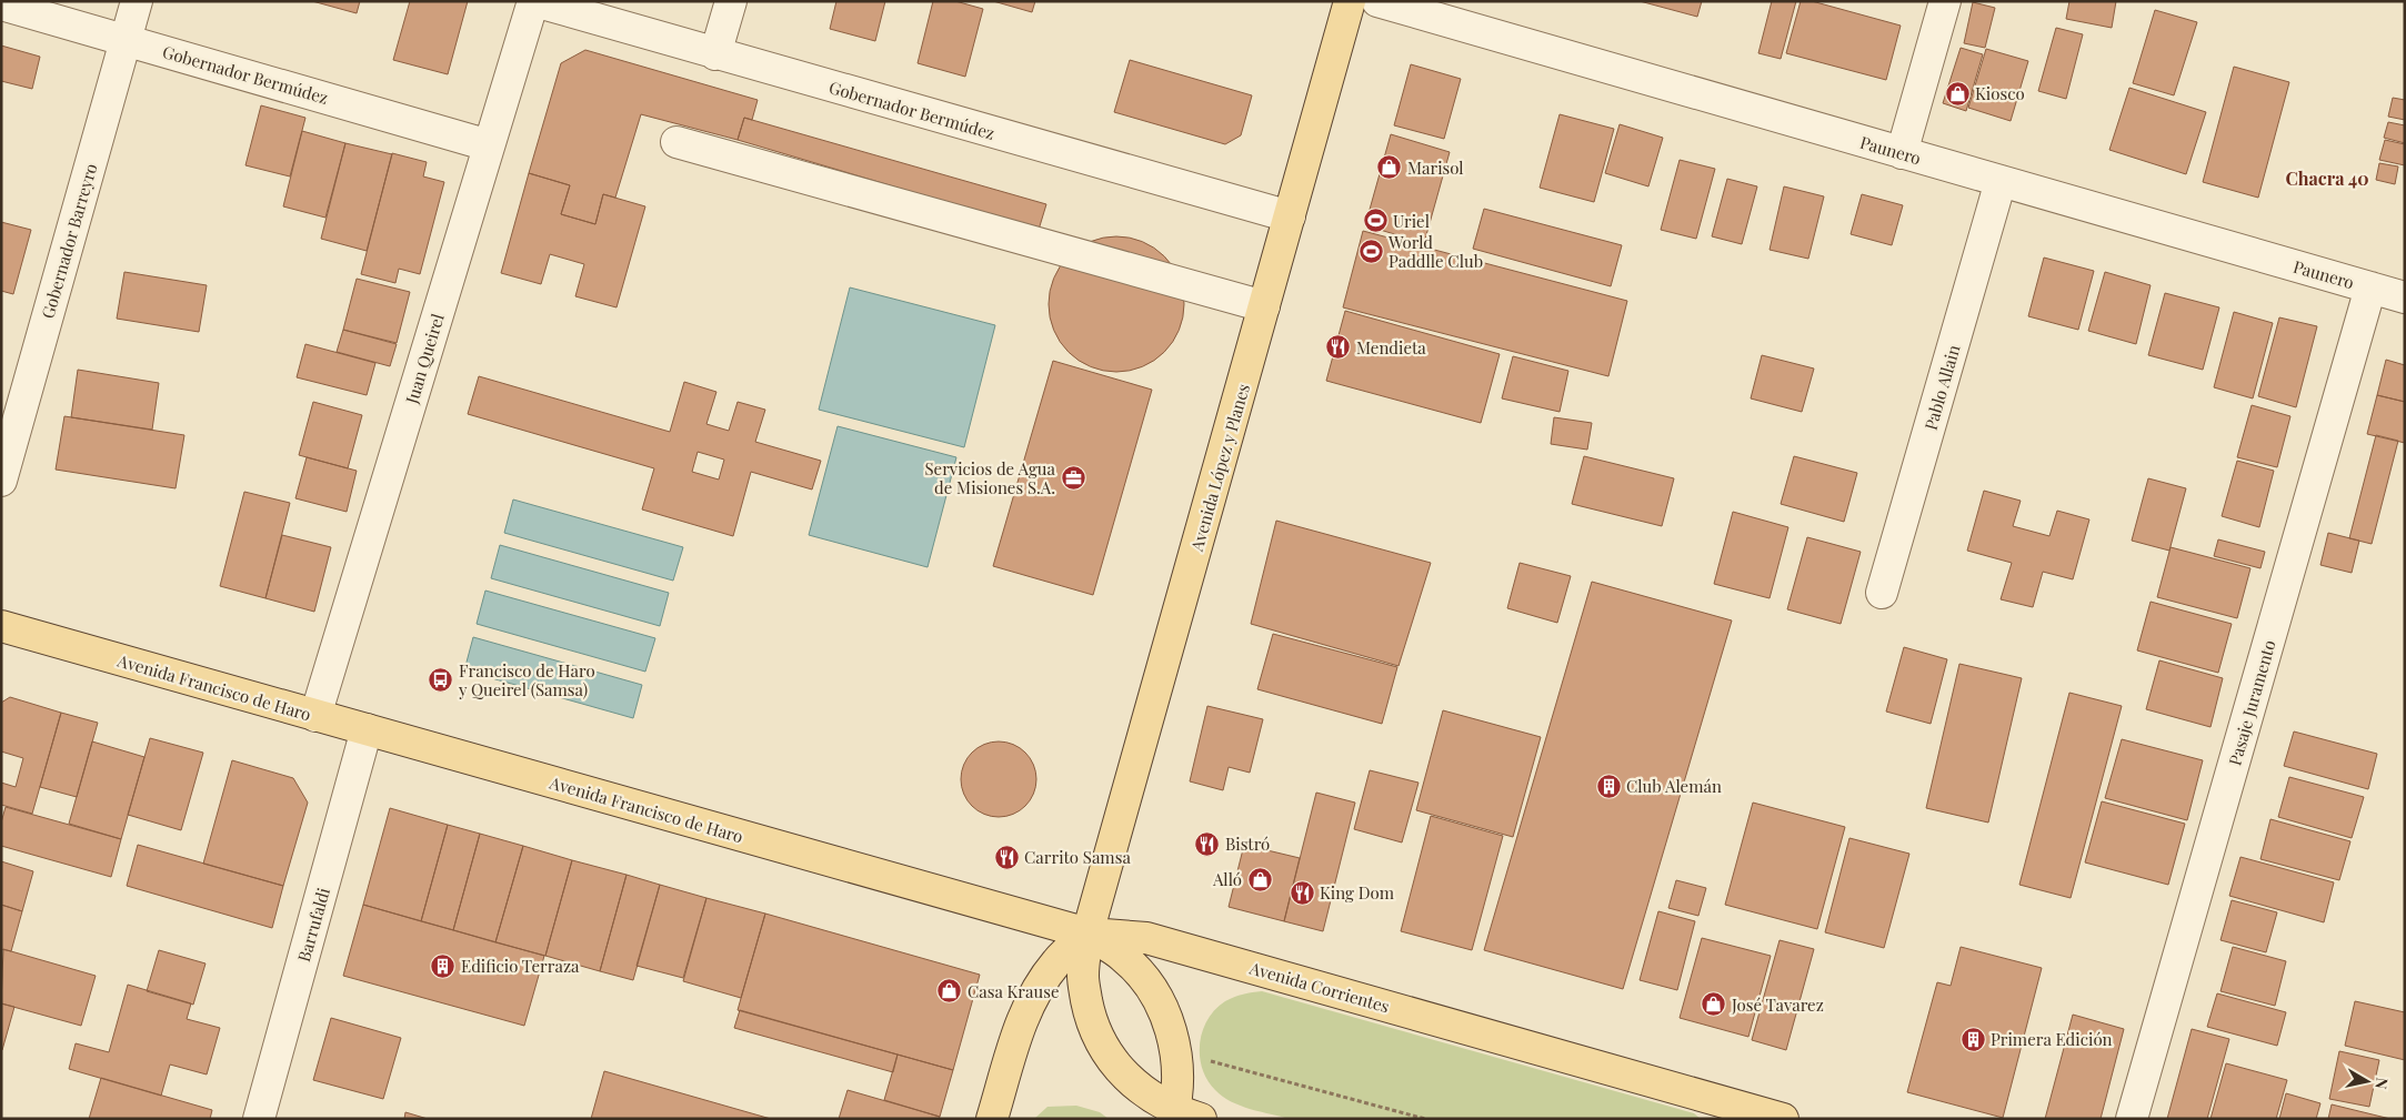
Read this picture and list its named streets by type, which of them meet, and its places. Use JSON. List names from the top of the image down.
{
  "streets": {
    "main road": ["Avenida López y Planes", "Avenida Francisco de Haro", "Avenida Corrientes"],
    "street": [
      "Gobernador Bermúdez",
      "Paunero",
      "Gobernador Barreyro",
      "Juan Queirel",
      "Pablo Allain",
      "Pasaje Juramento",
      "Barrufaldi"
    ]
  },
  "crossings": [
    ["Gobernador Bermúdez", "Gobernador Barreyro"],
    ["Gobernador Bermúdez", "Juan Queirel"],
    ["Gobernador Bermúdez", "Avenida López y Planes"],
    ["Paunero", "Pablo Allain"],
    ["Paunero", "Pasaje Juramento"],
    ["Juan Queirel", "Avenida Francisco de Haro"],
    ["Avenida López y Planes", "Avenida Francisco de Haro"],
    ["Avenida López y Planes", "Avenida Corrientes"],
    ["Avenida Francisco de Haro", "Barrufaldi"],
    ["Avenida Francisco de Haro", "Avenida Corrientes"]
  ],
  "districts": ["Chacra 40"],
  "places": {
    "shop": [
      "Kiosco",
      "Marisol",
      "Alló",
      "Casa Krause",
      "José Tavarez"
    ],
    "sports": ["Uriel", "World Paddlle Club"],
    "restaurant": [
      "Mendieta",
      "Bistró",
      "Carrito Samsa",
      "King Dom"
    ],
    "office": ["Servicios de Agua de Misiones S.A."],
    "bus stop": ["Francisco de Haro y Queirel (Samsa)"],
    "building": ["Club Alemán", "Edificio Terraza", "Primera Edición"]
  },
  "north": "right"
}
